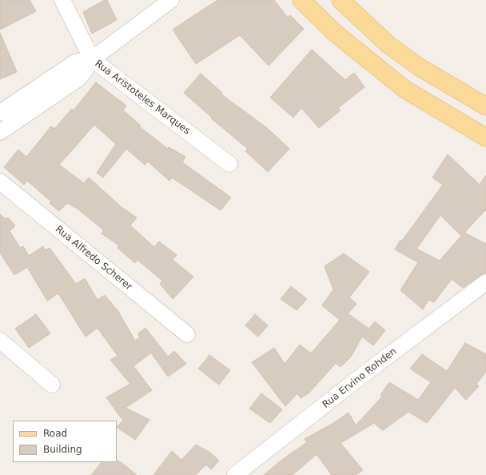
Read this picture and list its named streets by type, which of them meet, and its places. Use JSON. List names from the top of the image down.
{
  "streets": {
    "street": ["Rua Aristoteles Marques", "Rua Alfredo Scherer", "Rua Ervino Rohden"]
  },
  "legend": ["Road", "Building"]
}
